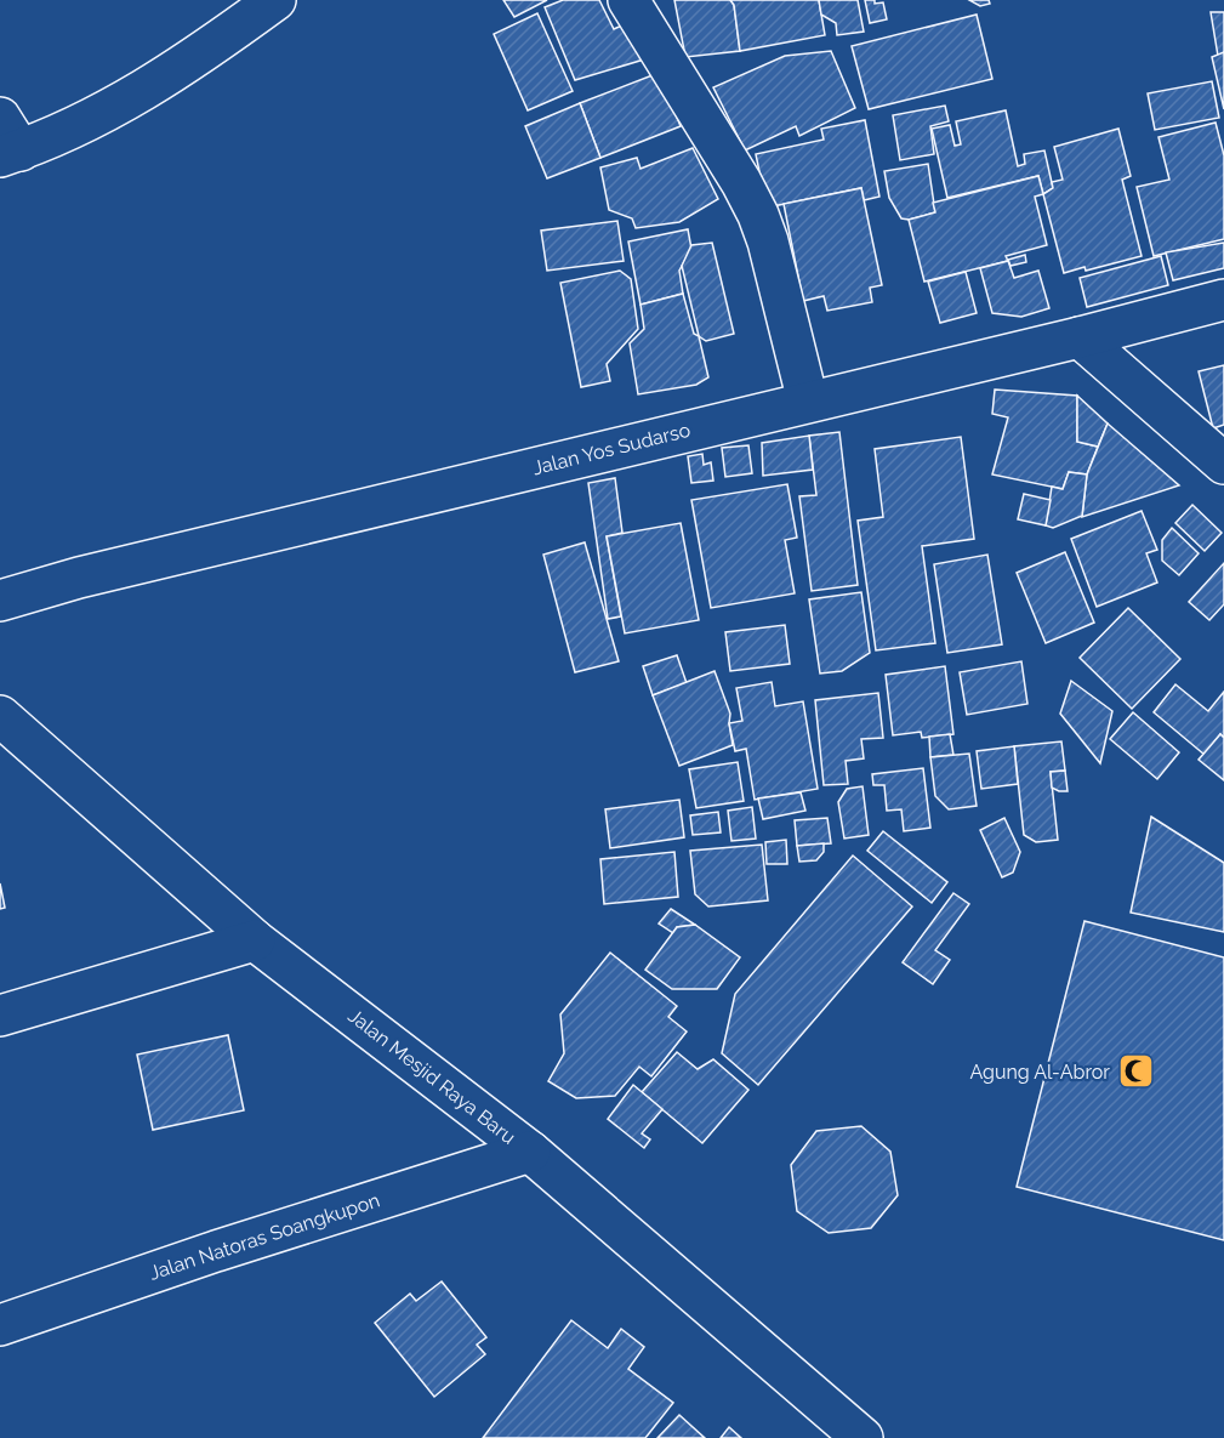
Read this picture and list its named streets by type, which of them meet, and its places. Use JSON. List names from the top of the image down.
{
  "streets": {
    "street": ["Jalan Yos Sudarso", "Jalan Mesjid Raya Baru", "Jalan Natoras Soangkupon"]
  },
  "crossings": [
    ["Jalan Mesjid Raya Baru", "Jalan Natoras Soangkupon"]
  ],
  "places": {
    "mosque": ["Agung Al-Abror"]
  }
}
